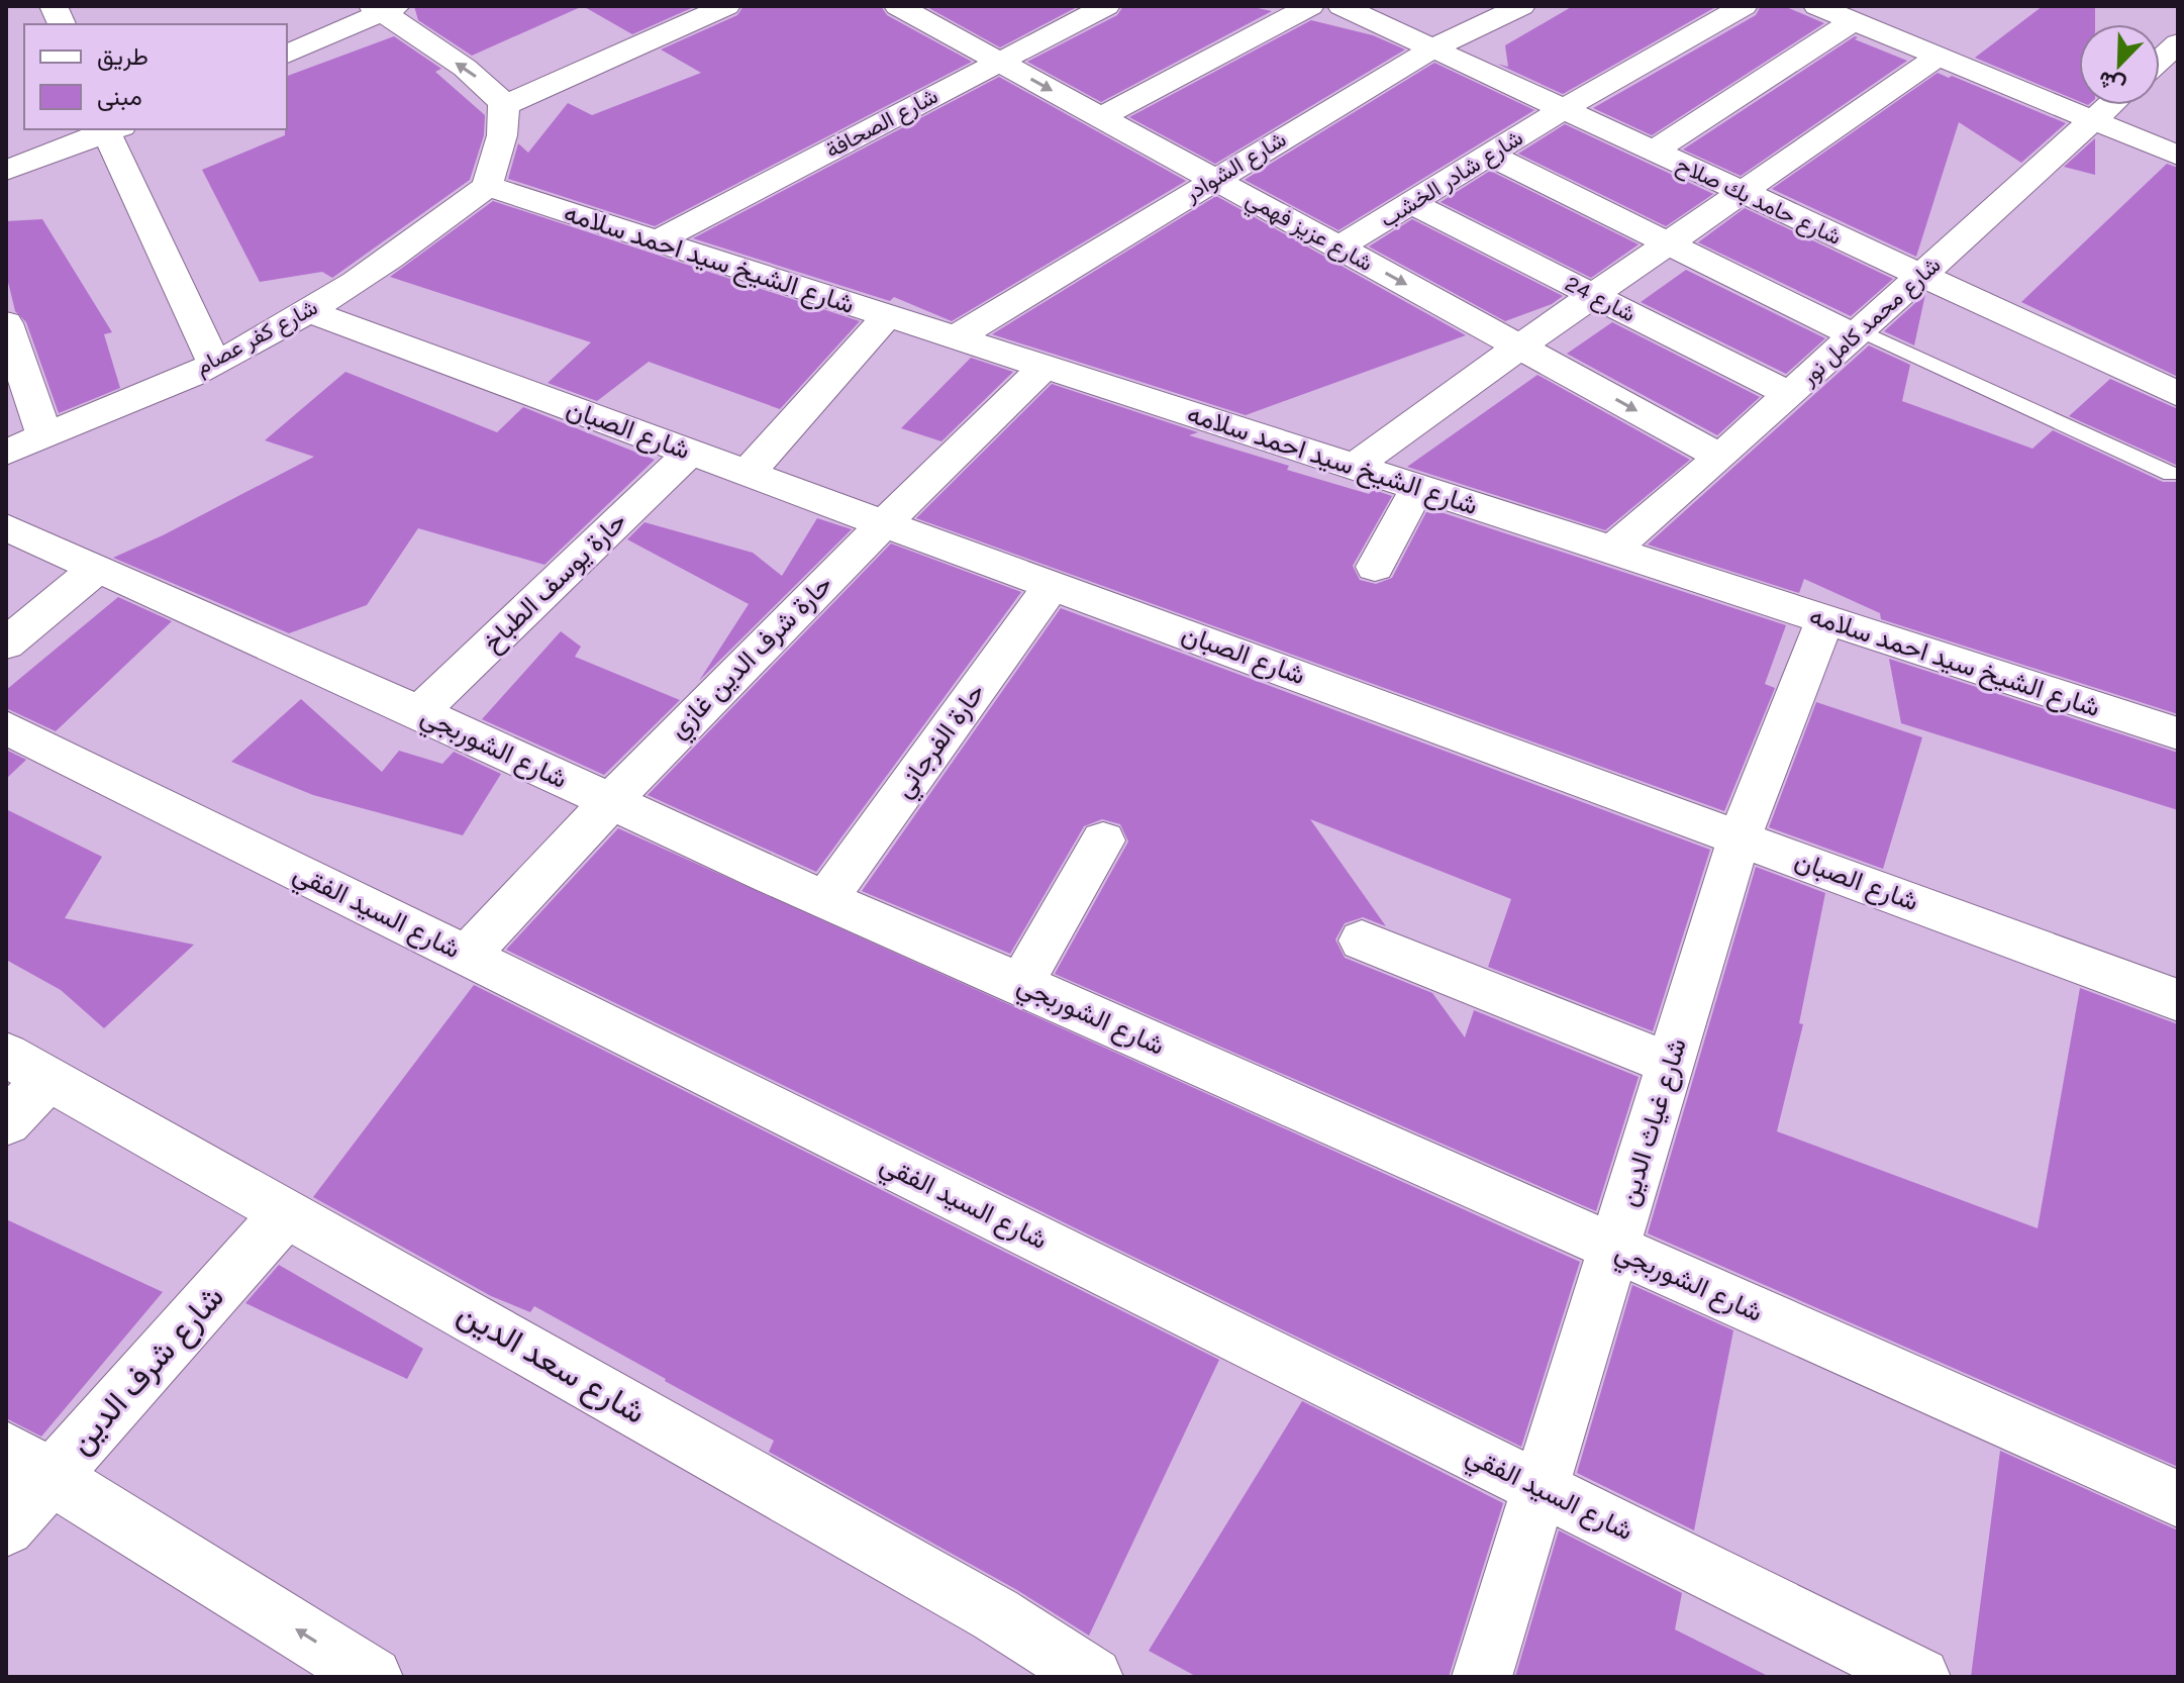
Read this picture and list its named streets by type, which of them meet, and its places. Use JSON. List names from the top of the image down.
{
  "streets": {
    "street": [
      "شارع الصحافة",
      "شارع الشوادر",
      "شارع شادر الخشب",
      "شارع حامد بك صلاح",
      "شارع عزيز فهمي",
      "شارع الشيخ سيد احمد سلامه",
      "شارع 24",
      "شارع محمد كامل نور",
      "شارع كفر عصام",
      "شارع الصبان",
      "حارة يوسف الطباخ",
      "حارة شرف الدين غازي",
      "حارة الفرجاني",
      "شارع الشوربجي",
      "شارع السيد الفقي",
      "شارع غياث الدين",
      "شارع سعد الدين",
      "شارع شرف الدين"
    ]
  },
  "crossings": [
    ["شارع الصحافة", "شارع عزيز فهمي"],
    ["شارع الصحافة", "شارع الشيخ سيد احمد سلامه"],
    ["شارع الشوادر", "شارع حامد بك صلاح"],
    ["شارع الشوادر", "شارع عزيز فهمي"],
    ["شارع الشوادر", "شارع الشيخ سيد احمد سلامه"],
    ["شارع شادر الخشب", "شارع حامد بك صلاح"],
    ["شارع شادر الخشب", "شارع عزيز فهمي"],
    ["شارع شادر الخشب", "شارع 24"],
    ["شارع حامد بك صلاح", "شارع محمد كامل نور"],
    ["شارع عزيز فهمي", "شارع محمد كامل نور"],
    ["شارع الشيخ سيد احمد سلامه", "شارع محمد كامل نور"],
    ["شارع الشيخ سيد احمد سلامه", "شارع كفر عصام"],
    ["شارع الشيخ سيد احمد سلامه", "حارة شرف الدين غازي"],
    ["شارع الشيخ سيد احمد سلامه", "شارع غياث الدين"],
    ["شارع 24", "شارع محمد كامل نور"],
    ["شارع كفر عصام", "شارع الصبان"],
    ["شارع الصبان", "حارة يوسف الطباخ"],
    ["شارع الصبان", "حارة شرف الدين غازي"],
    ["شارع الصبان", "حارة الفرجاني"],
    ["شارع الصبان", "شارع غياث الدين"],
    ["حارة يوسف الطباخ", "شارع الشوربجي"],
    ["حارة شرف الدين غازي", "شارع الشوربجي"],
    ["حارة شرف الدين غازي", "شارع السيد الفقي"],
    ["حارة الفرجاني", "شارع الشوربجي"],
    ["شارع الشوربجي", "شارع غياث الدين"],
    ["شارع السيد الفقي", "شارع غياث الدين"],
    ["شارع سعد الدين", "شارع شرف الدين"]
  ],
  "legend": ["طريق", "مبنى"],
  "north": "bottom left"
}
